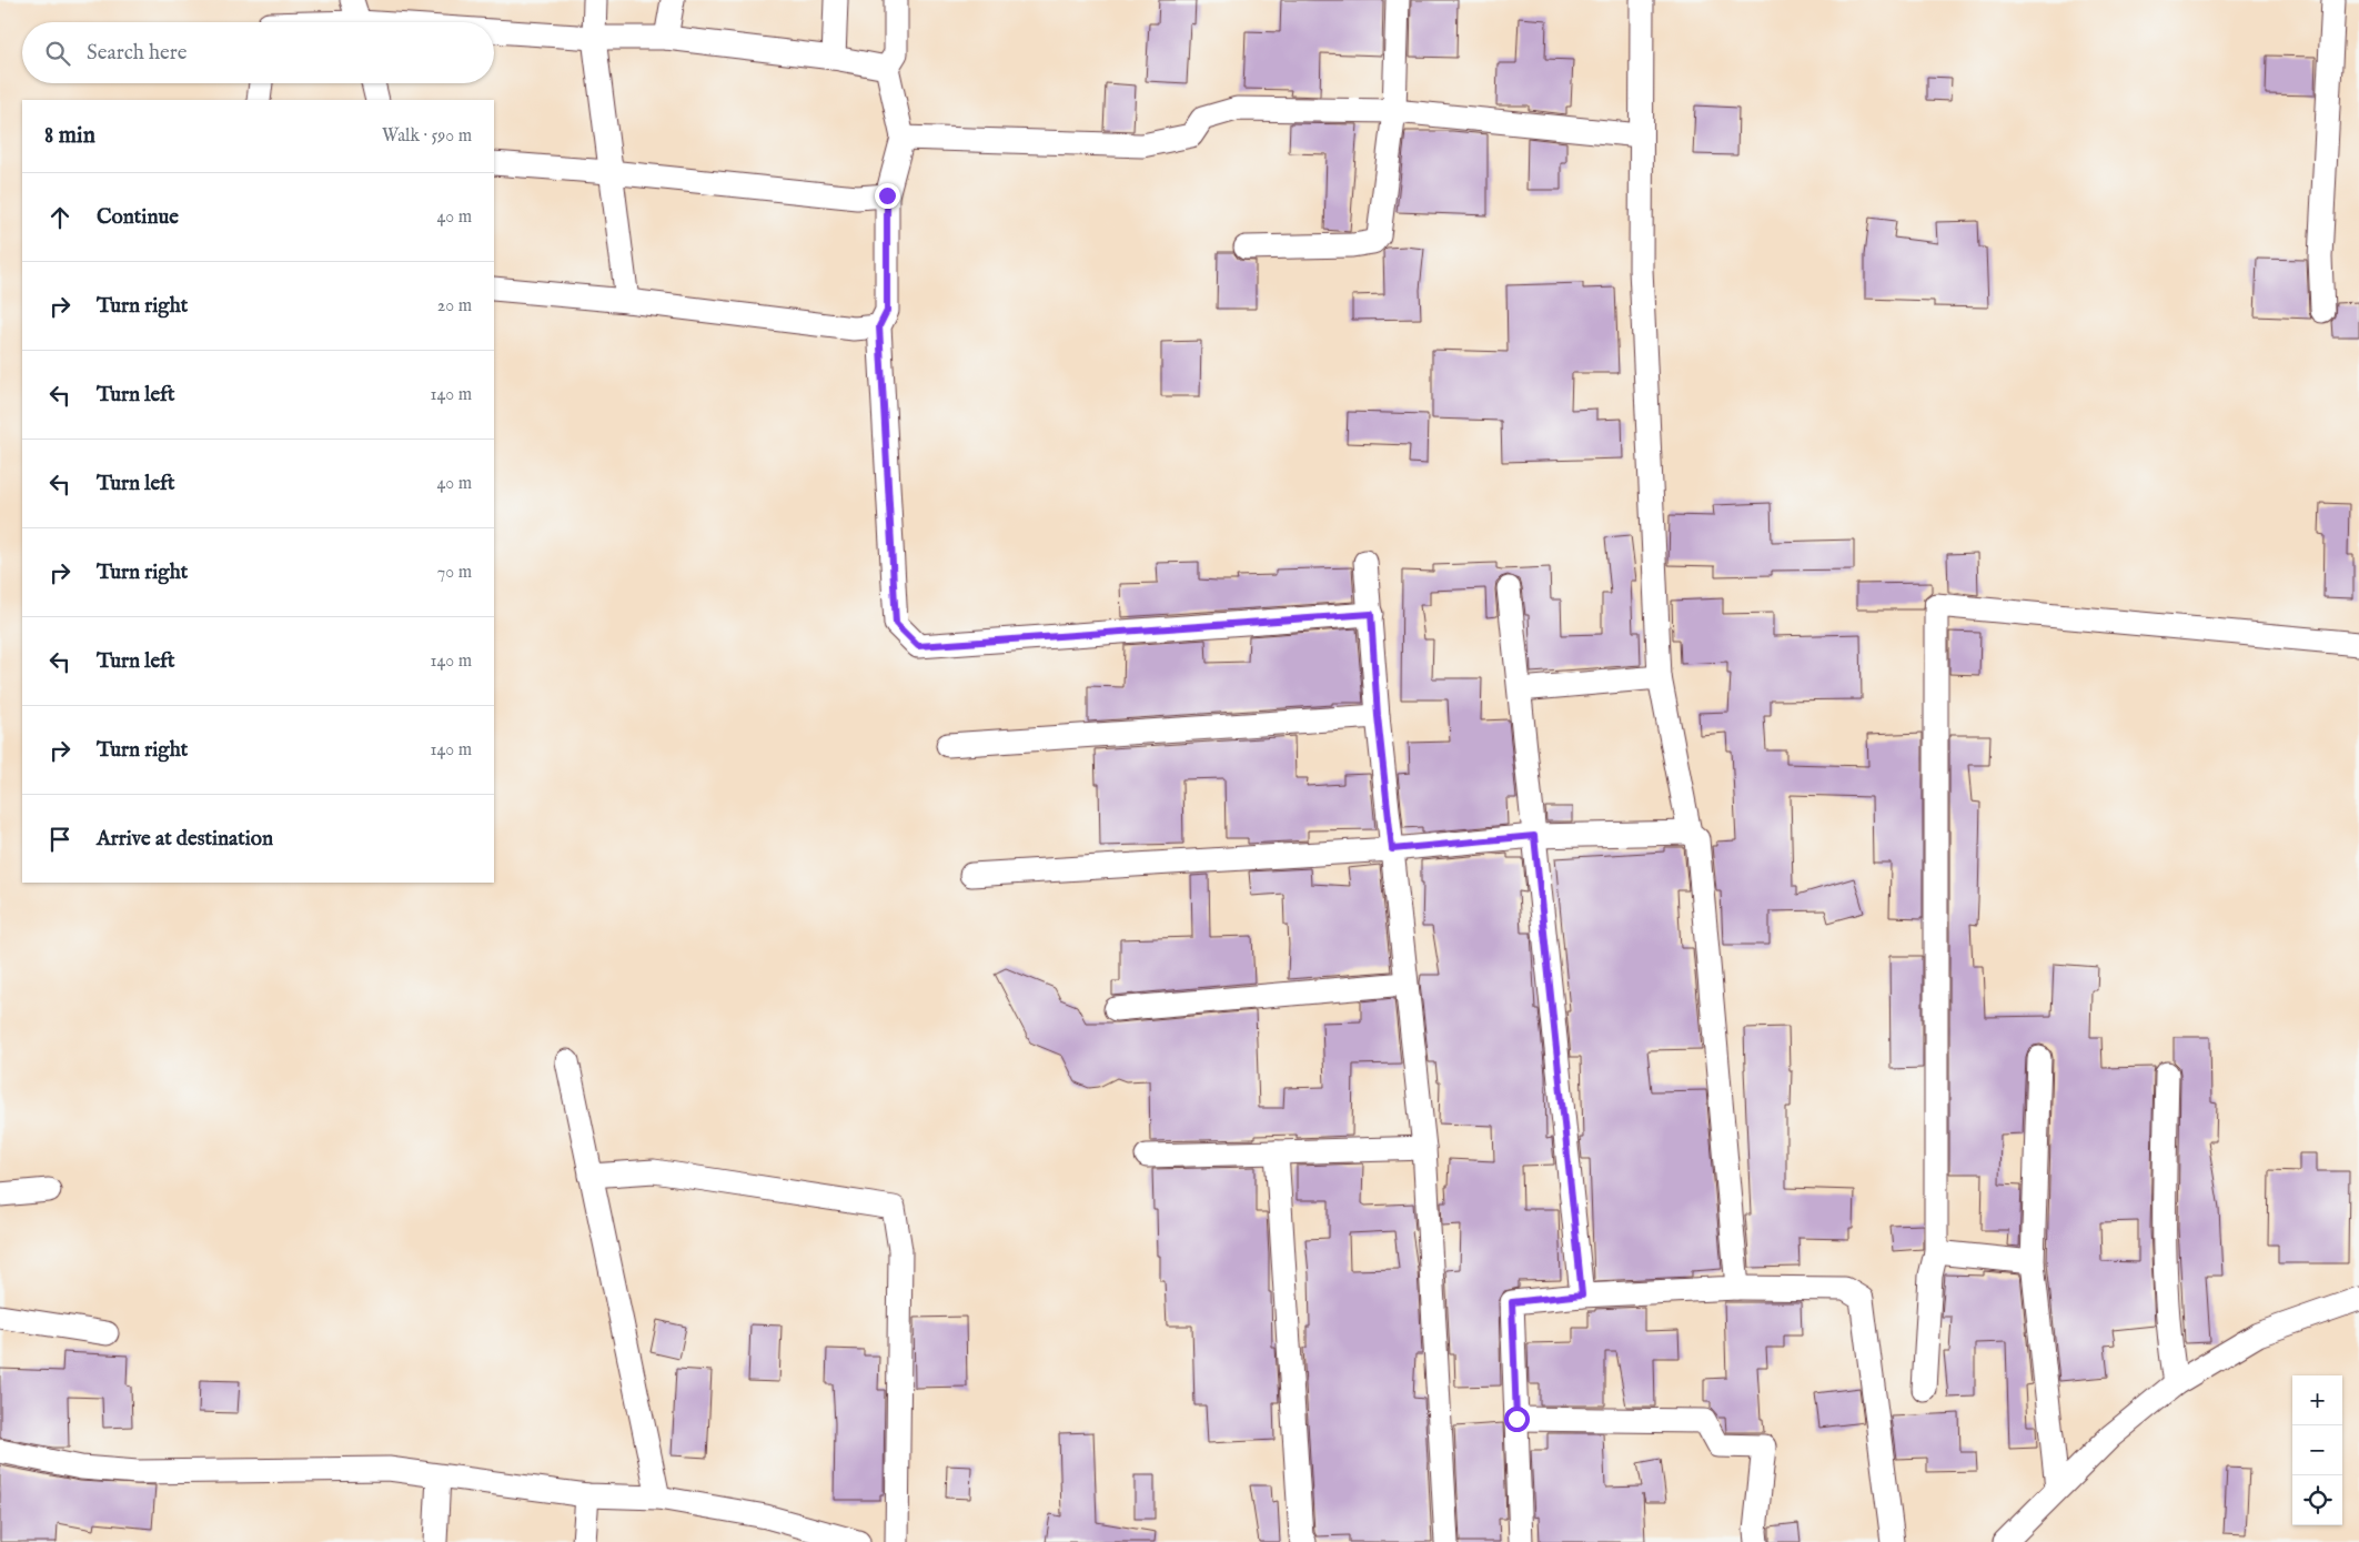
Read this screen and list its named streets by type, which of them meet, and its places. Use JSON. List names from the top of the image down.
{
  "page": {
    "search": "Search here",
    "heading": ["8 min", "Walk · 590 m"],
    "list": [
      ["Continue", "40 m"],
      ["Turn right", "20 m"],
      ["Turn left", "140 m"],
      ["Turn left", "40 m"],
      ["Turn right", "70 m"],
      ["Turn left", "140 m"],
      ["Turn right", "140 m"],
      "Arrive at destination"
    ],
    "map_buttons": ["+", "−"]
  }
}
